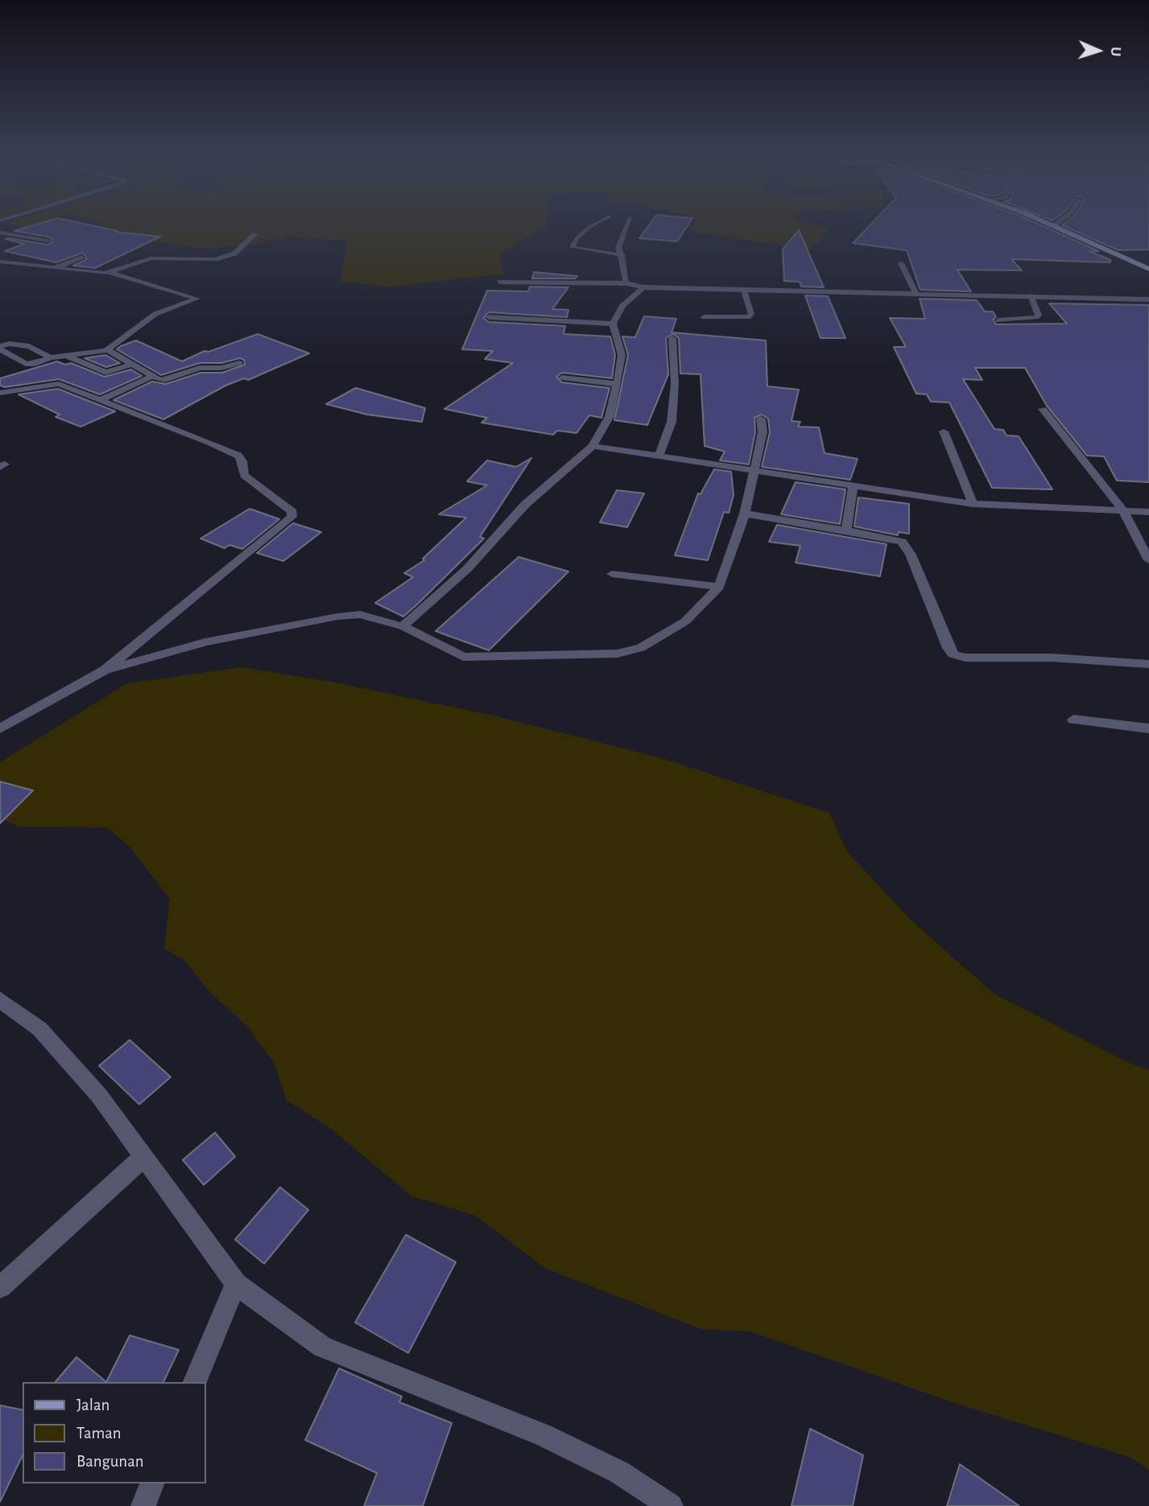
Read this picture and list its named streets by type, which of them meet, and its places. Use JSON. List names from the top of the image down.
{
  "legend": ["Jalan", "Taman", "Bangunan"],
  "north": "right"
}
